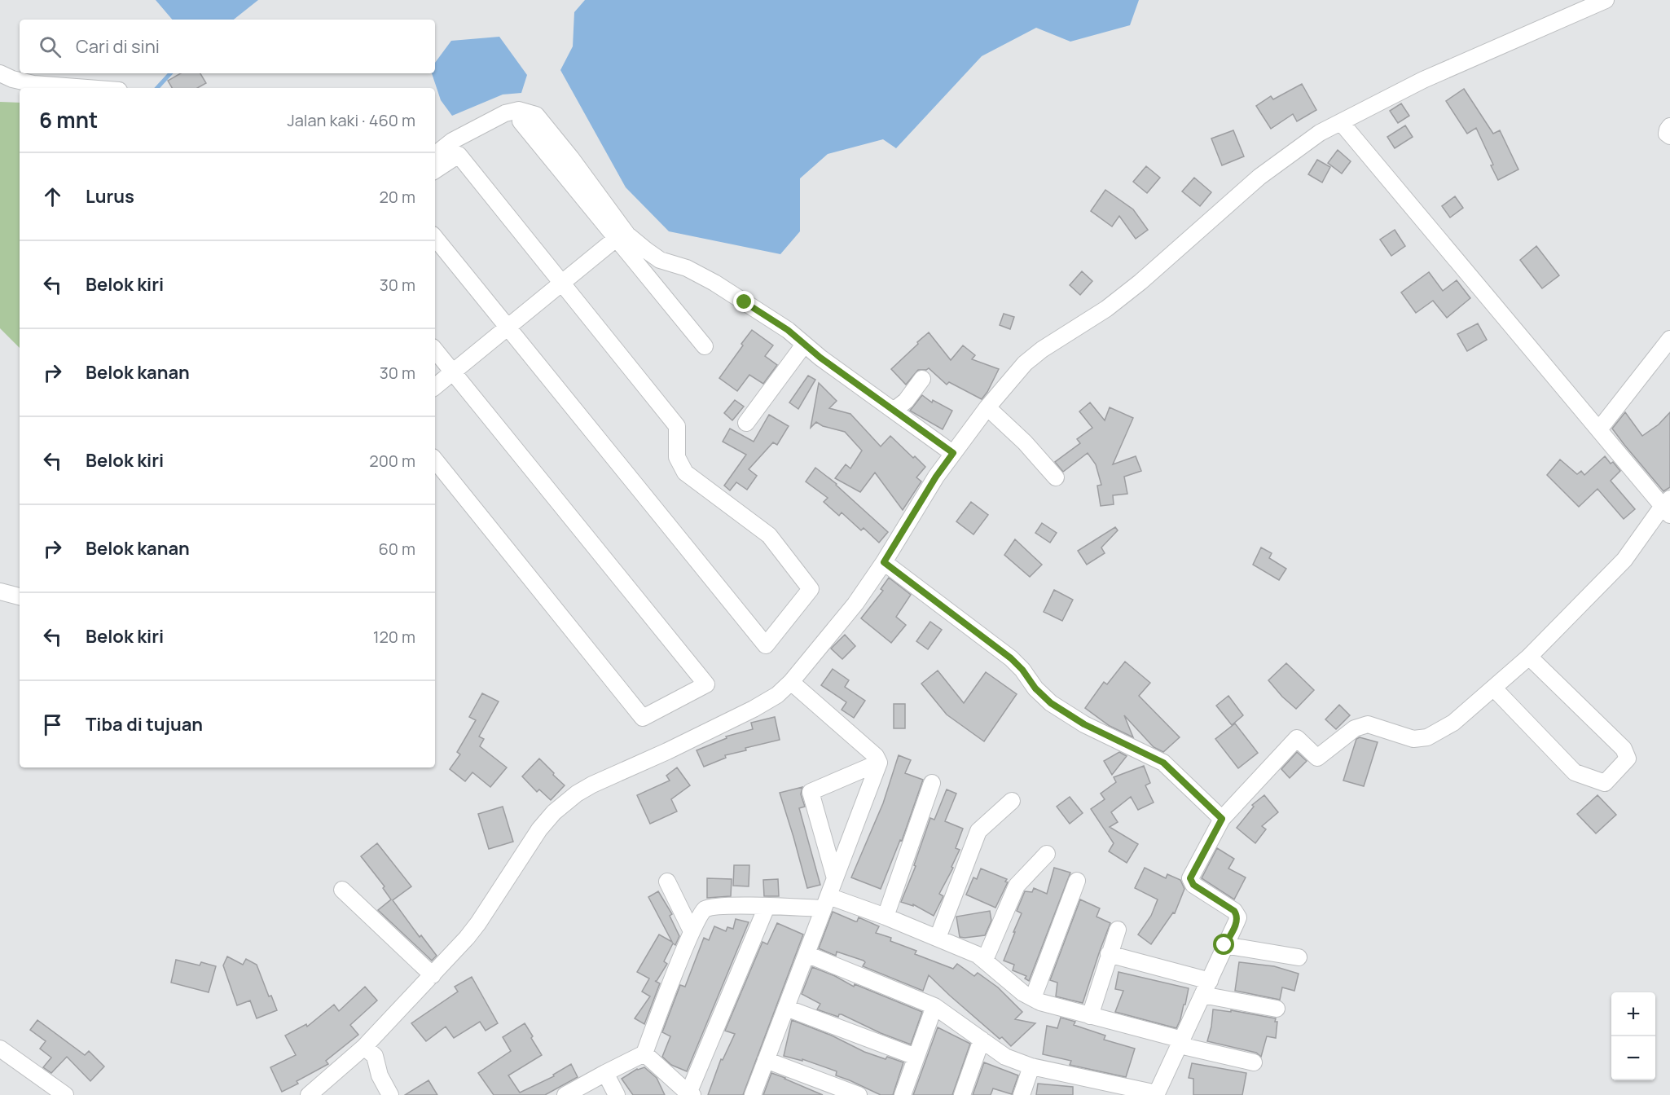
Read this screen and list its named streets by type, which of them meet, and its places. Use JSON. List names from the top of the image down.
{
  "page": {
    "search": "Cari di sini",
    "heading": ["6 mnt", "Jalan kaki · 460 m"],
    "list": [
      ["Lurus", "20 m"],
      ["Belok kiri", "30 m"],
      ["Belok kanan", "30 m"],
      ["Belok kiri", "200 m"],
      ["Belok kanan", "60 m"],
      ["Belok kiri", "120 m"],
      "Tiba di tujuan"
    ],
    "map_buttons": ["+", "−"]
  }
}
